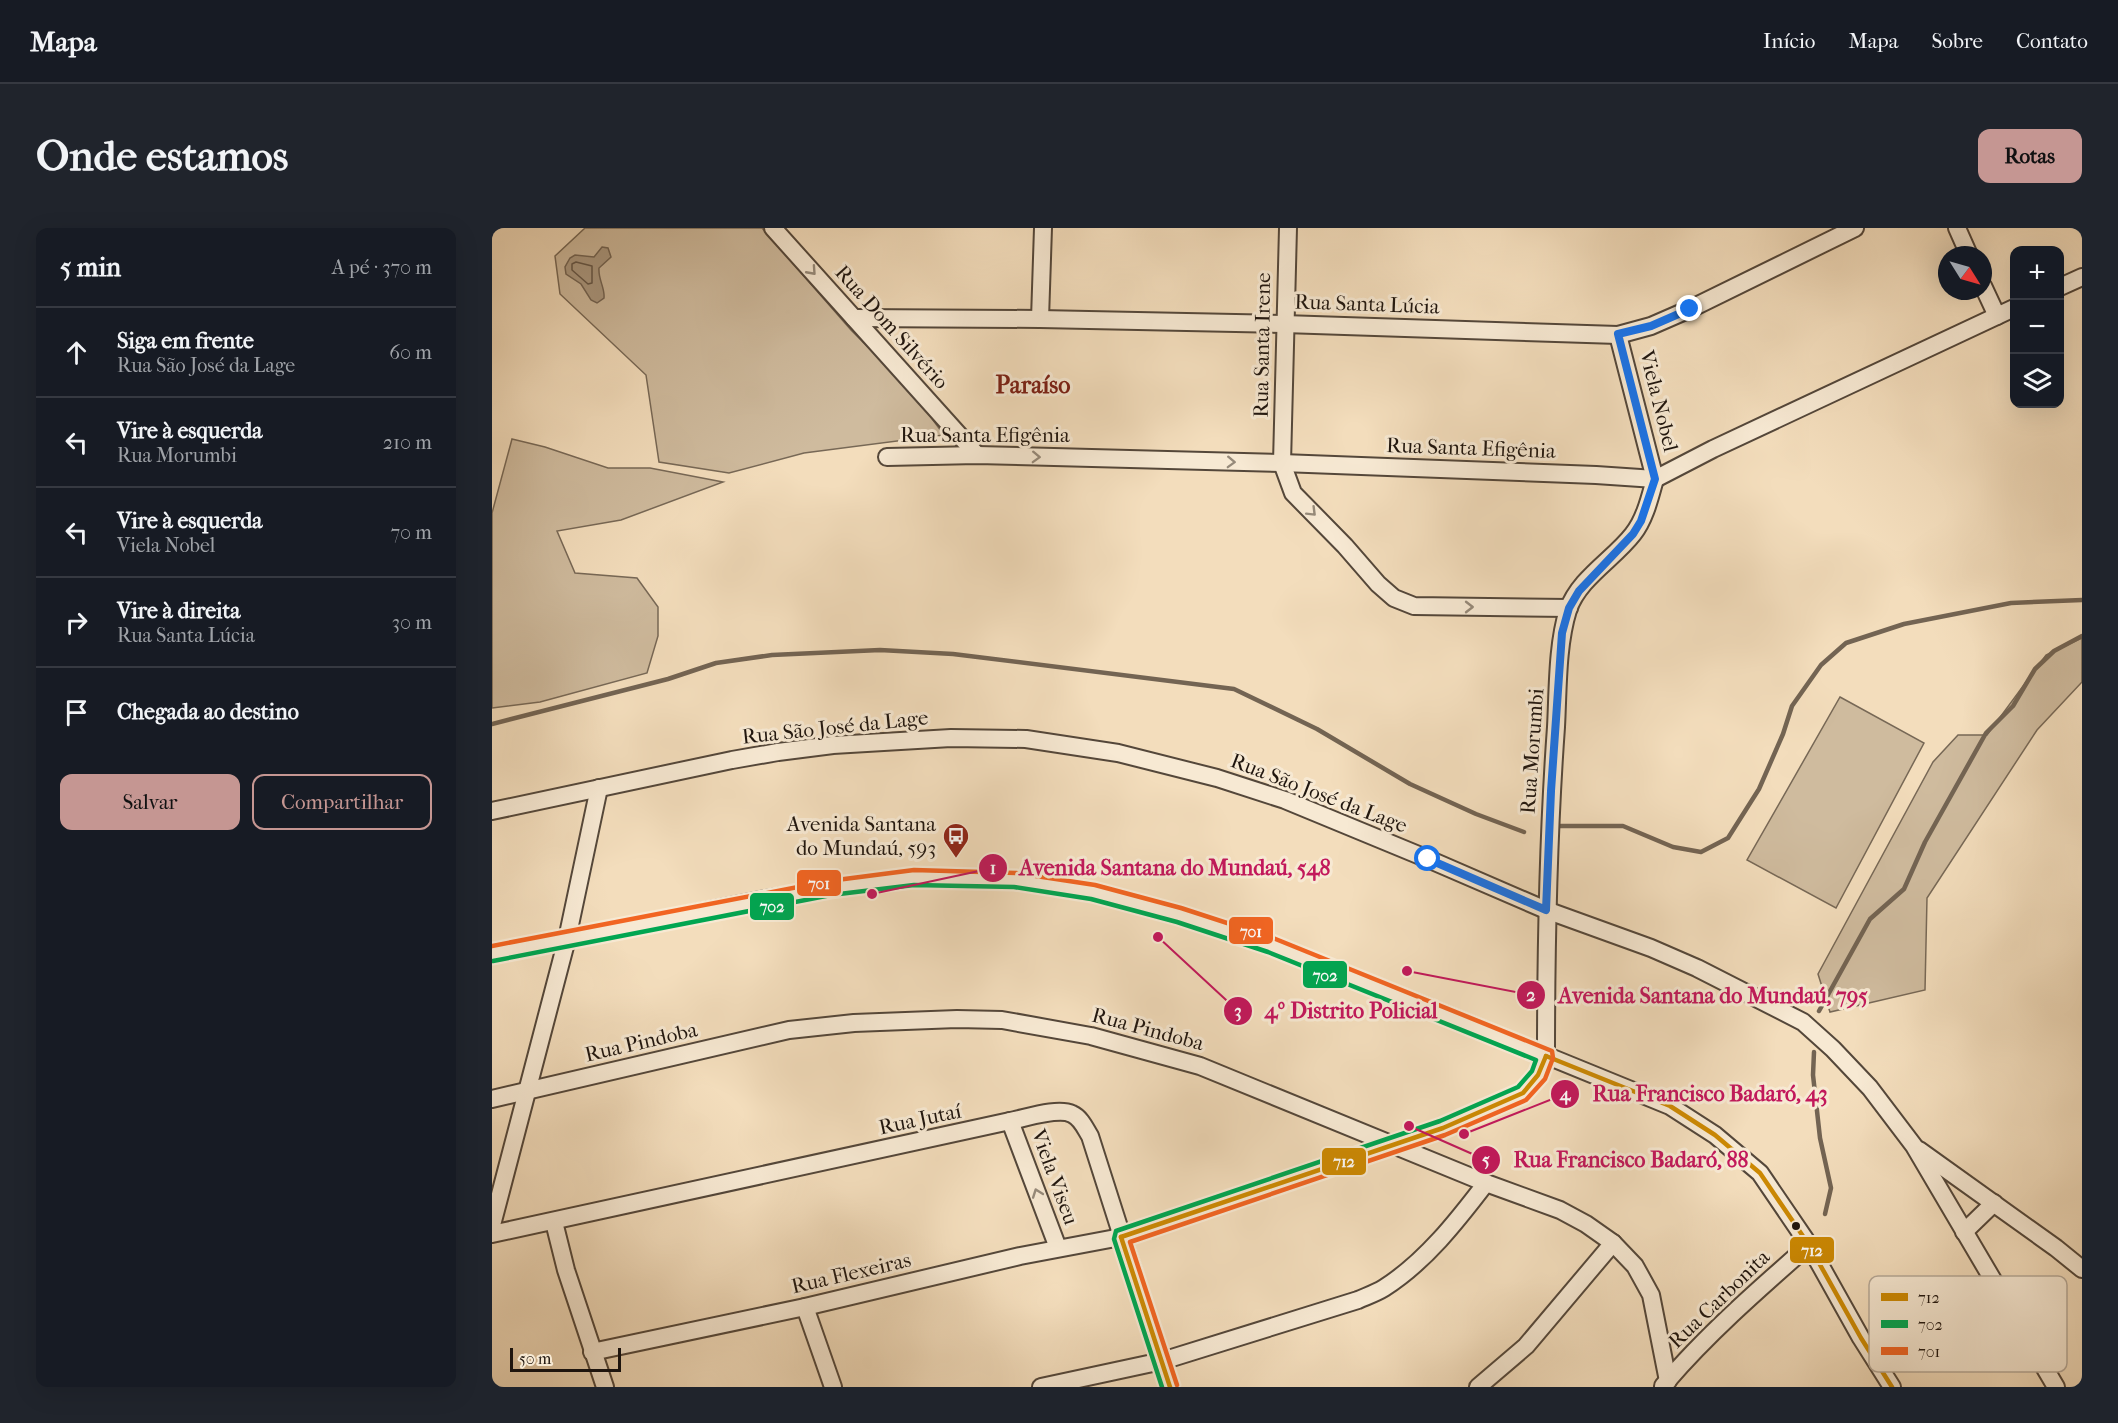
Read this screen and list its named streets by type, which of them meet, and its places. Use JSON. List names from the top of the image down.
{
  "streets": {
    "street": [
      "Rua Santa Lúcia",
      "Rua Dom Silvério",
      "Rua Santa Irene",
      "Viela Nobel",
      "Rua Santa Efigênia",
      "Rua São José da Lage",
      "Rua Morumbi",
      "Rua Pindoba",
      "Rua Jutaí",
      "Viela Viseu",
      "Rua Flexeiras",
      "Rua Carbonita"
    ]
  },
  "crossings": [
    ["Rua Santa Lúcia", "Rua Dom Silvério"],
    ["Rua Santa Lúcia", "Rua Santa Irene"],
    ["Rua Santa Lúcia", "Viela Nobel"],
    ["Rua Dom Silvério", "Rua Santa Efigênia"],
    ["Rua Santa Irene", "Rua Santa Efigênia"],
    ["Viela Nobel", "Rua Santa Efigênia"],
    ["Viela Nobel", "Rua Morumbi"],
    ["Rua Santa Efigênia", "Rua Morumbi"],
    ["Rua São José da Lage", "Rua Morumbi"],
    ["Rua Morumbi", "Rua Flexeiras"],
    ["Rua Pindoba", "Rua Flexeiras"],
    ["Rua Pindoba", "Rua Carbonita"],
    ["Rua Jutaí", "Viela Viseu"],
    ["Rua Jutaí", "Rua Flexeiras"],
    ["Viela Viseu", "Rua Flexeiras"]
  ],
  "one_way": ["Rua Dom Silvério", "Rua Santa Efigênia", "Viela Viseu"],
  "districts": ["Paraíso"],
  "places": {
    "bus stop": ["Avenida Santana do Mundaú, 593"],
    "other": [
      "Avenida Santana do Mundaú, 548",
      "4º Distrito Policial",
      "Avenida Santana do Mundaú, 795",
      "Rua Francisco Badaró, 88",
      "Rua Francisco Badaró, 43"
    ]
  },
  "lines": ["transit line 701", "transit line 702", "transit line 712"],
  "legend": ["712", "702", "701"],
  "scale_bar": "50 m",
  "north": "bottom right",
  "page": {
    "header": "Mapa",
    "nav": [
      "Início",
      "Mapa",
      "Sobre",
      "Contato"
    ],
    "buttons": [
      "Rotas",
      ["Salvar", "Compartilhar"]
    ],
    "title": "Onde estamos",
    "heading": ["5 min", "A pé · 370 m"],
    "map_buttons": ["+", "−"],
    "list": [
      ["Siga em frente", "Rua São José da Lage", "60 m"],
      ["Vire à esquerda", "Rua Morumbi", "210 m"],
      ["Vire à esquerda", "Viela Nobel", "70 m"],
      ["Vire à direita", "Rua Santa Lúcia", "30 m"],
      "Chegada ao destino"
    ],
    "scale": "50 m"
  }
}
